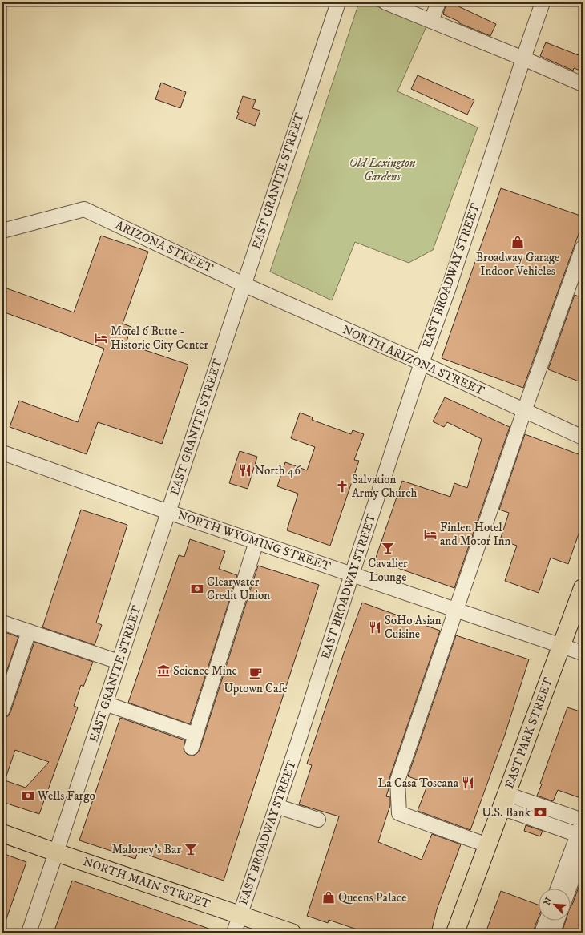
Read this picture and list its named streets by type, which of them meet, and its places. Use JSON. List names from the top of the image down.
{
  "streets": {
    "main road": ["EAST PARK STREET", "NORTH MAIN STREET"],
    "street": [
      "EAST GRANITE STREET",
      "ARIZONA STREET",
      "EAST BROADWAY STREET",
      "NORTH ARIZONA STREET",
      "NORTH WYOMING STREET"
    ]
  },
  "crossings": [
    ["EAST GRANITE STREET", "ARIZONA STREET"],
    ["EAST GRANITE STREET", "NORTH ARIZONA STREET"],
    ["EAST GRANITE STREET", "NORTH WYOMING STREET"],
    ["EAST GRANITE STREET", "NORTH MAIN STREET"],
    ["ARIZONA STREET", "NORTH ARIZONA STREET"],
    ["EAST BROADWAY STREET", "NORTH ARIZONA STREET"],
    ["EAST BROADWAY STREET", "NORTH WYOMING STREET"],
    ["EAST BROADWAY STREET", "NORTH MAIN STREET"],
    ["NORTH WYOMING STREET", "EAST PARK STREET"]
  ],
  "parks": ["Old Lexington Gardens"],
  "places": {
    "shop": ["Broadway Garage Indoor Vehicles", "Queens Palace"],
    "hotel": ["Motel 6 Butte - Historic City Center", "Finlen Hotel and Motor Inn"],
    "restaurant": ["North 46", "SoHo Asian Cuisine", "La Casa Toscana"],
    "church": ["Salvation Army Church"],
    "bar": ["Cavalier Lounge", "Maloney's Bar"],
    "bank": ["Clearwater Credit Union", "Wells Fargo", "U.S. Bank"],
    "museum": ["Science Mine"],
    "cafe": ["Uptown Cafe"]
  },
  "north": "top left"
}
